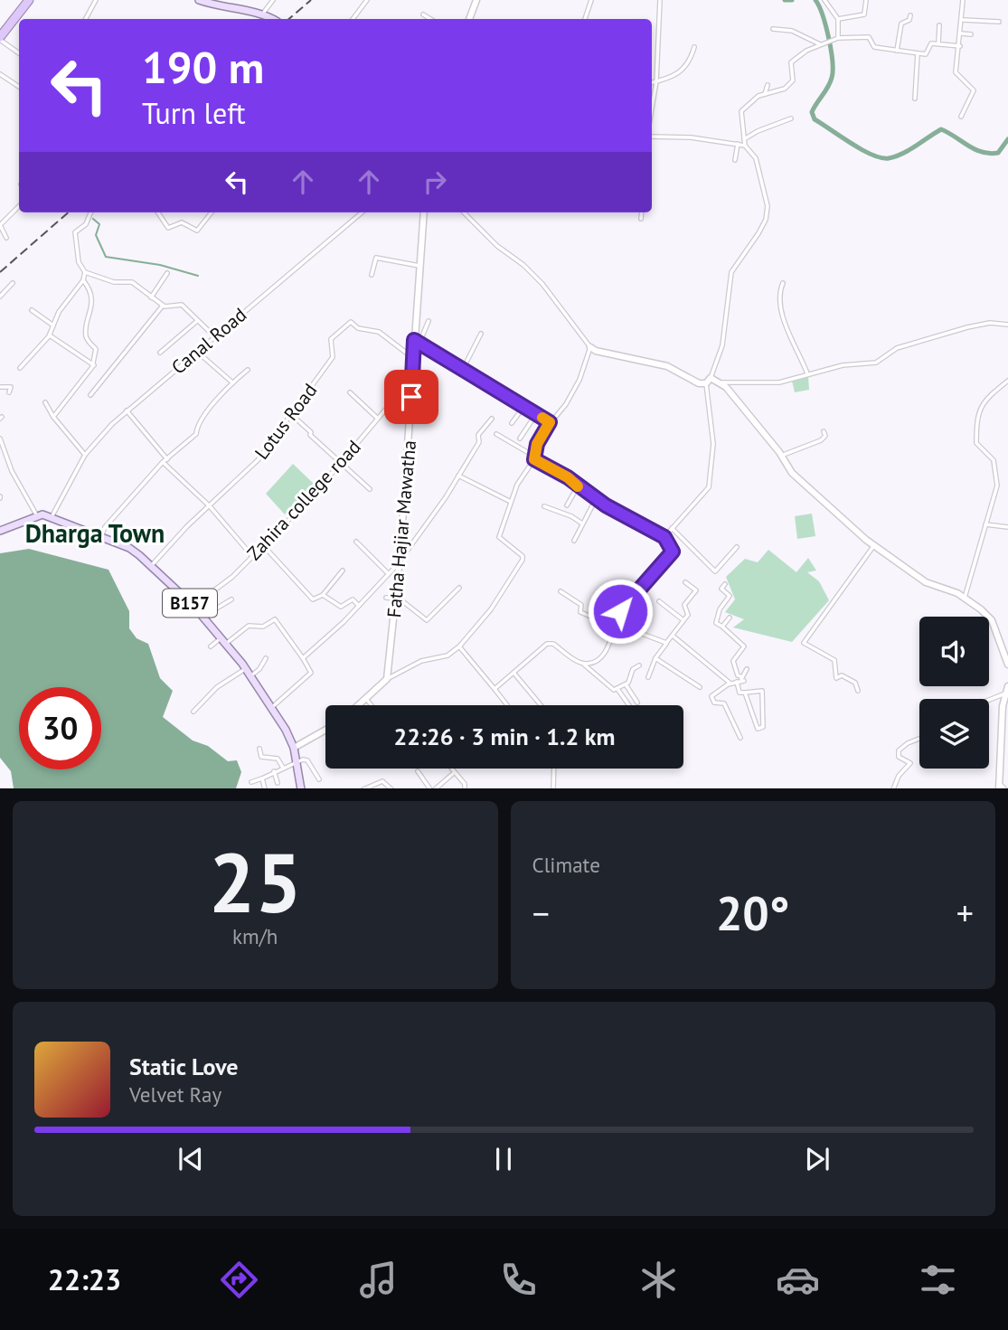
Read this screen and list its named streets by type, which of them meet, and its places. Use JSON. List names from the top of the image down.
{
  "streets": {
    "main road": ["B157"],
    "street": [
      "Canal Road",
      "Lotus Road",
      "Zahira college road",
      "Fatha Hajiar Mawatha"
    ]
  },
  "crossings": [
    ["Canal Road", "B157"],
    ["Lotus Road", "Fatha Hajiar Mawatha"],
    ["Lotus Road", "B157"],
    ["Zahira college road", "Fatha Hajiar Mawatha"],
    ["Zahira college road", "B157"]
  ],
  "districts": ["Dharga Town"],
  "page": {
    "turn": ["190 m", "Turn left"],
    "limit": "30",
    "trip": "22:26 · 3 min · 1.2 km",
    "tile": [
      ["25", "km/h"],
      "Climate"
    ],
    "heat": ["−", "20°", "+"],
    "song": ["Static Love", "Velvet Ray"],
    "tabs": "22:23"
  }
}
